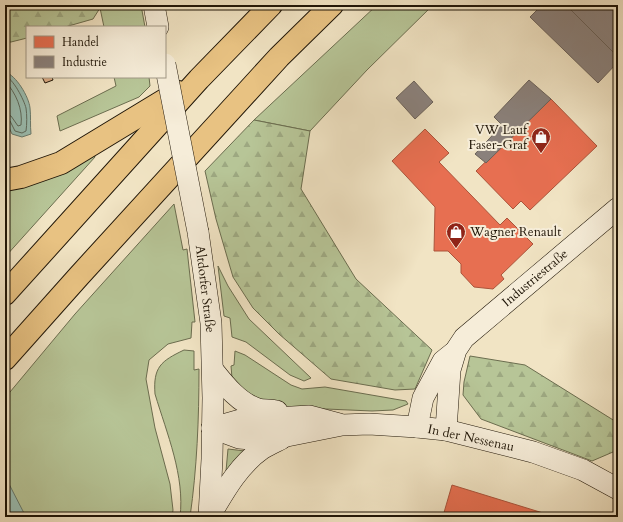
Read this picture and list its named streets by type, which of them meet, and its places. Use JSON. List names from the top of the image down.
{
  "streets": {
    "street": ["Industriestraße", "Altdorfer Straße", "In der Nessenau"]
  },
  "crossings": [
    ["Industriestraße", "In der Nessenau"],
    ["Altdorfer Straße", "In der Nessenau"]
  ],
  "places": {
    "shop": ["VW Lauf Faser-Graf", "Wagner Renault"]
  },
  "legend": ["Handel", "Industrie"]
}
